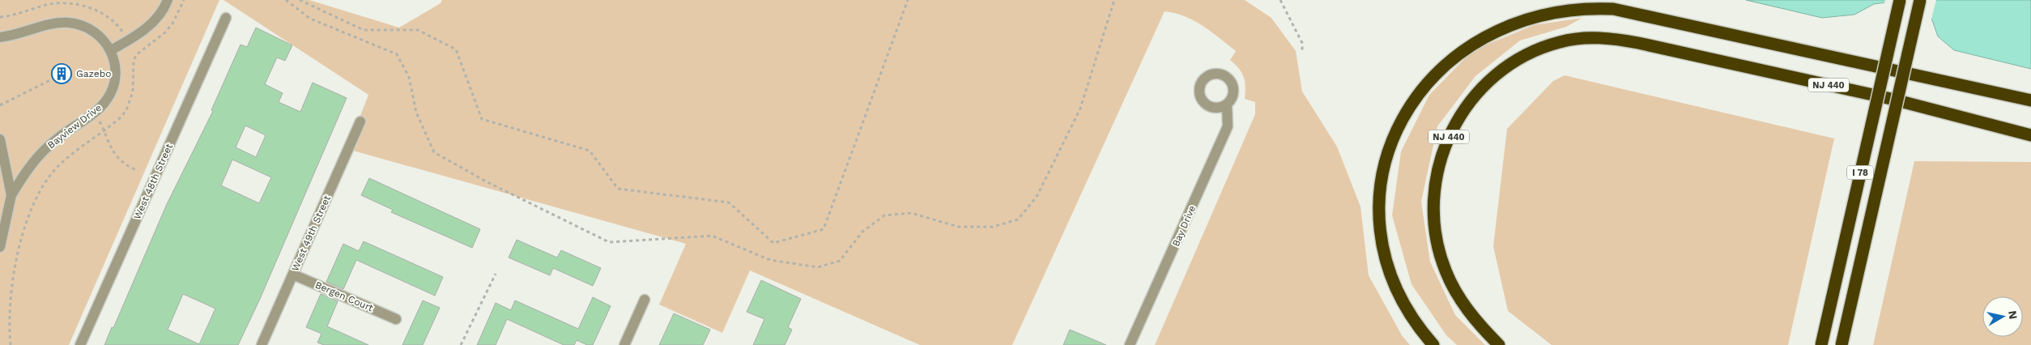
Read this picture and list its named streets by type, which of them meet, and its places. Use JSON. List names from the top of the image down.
{
  "streets": {
    "highway": ["NJ 440", "I 78"],
    "street": [
      "Bayview Drive",
      "West 48th Street",
      "Bay Drive",
      "West 49th Street",
      "Bergen Court"
    ]
  },
  "crossings": [
    ["West 49th Street", "Bergen Court"]
  ],
  "places": {
    "building": ["Gazebo"]
  },
  "north": "right"
}
